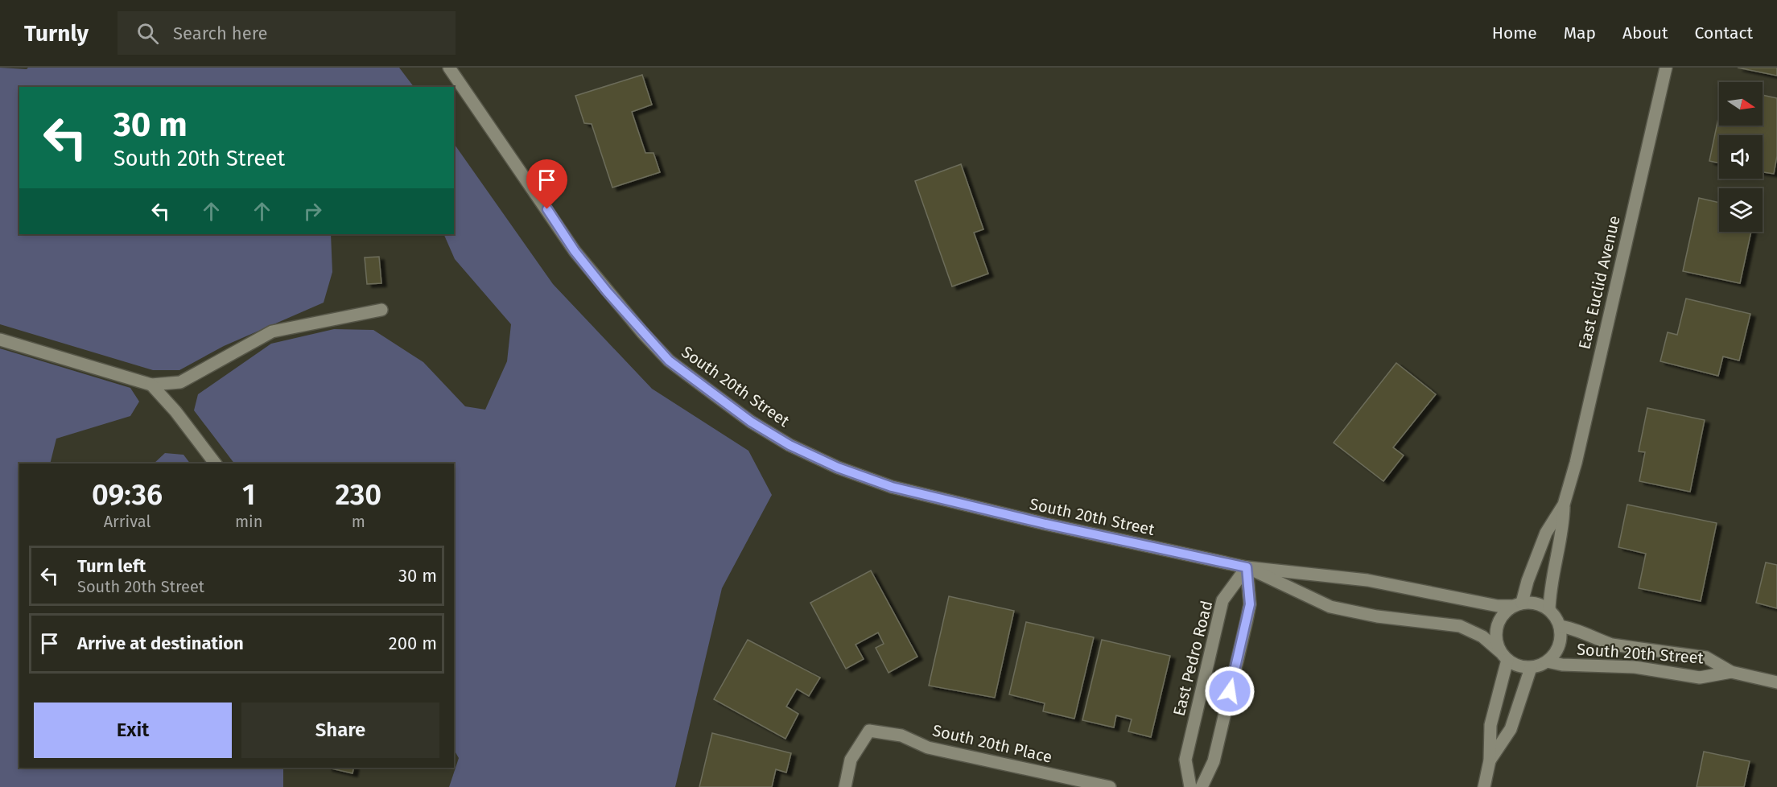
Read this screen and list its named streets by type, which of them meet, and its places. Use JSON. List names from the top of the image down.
{
  "streets": {
    "street": [
      "East Euclid Avenue",
      "South 20th Street",
      "East Pedro Road",
      "South 20th Place"
    ]
  },
  "crossings": [
    ["East Euclid Avenue", "South 20th Street"],
    ["South 20th Street", "East Pedro Road"]
  ],
  "north": "right",
  "page": {
    "header": "Turnly",
    "search": "Search here",
    "nav": [
      "Home",
      "Map",
      "About",
      "Contact"
    ],
    "turn": ["30 m", "South 20th Street"],
    "eta": [
      "09:36",
      "Arrival",
      "1",
      "min",
      "230",
      "m"
    ],
    "list": [
      {
        "name": "Turn left",
        "note": "South 20th Street",
        "value": "30 m"
      },
      {
        "name": "Arrive at destination",
        "value": "200 m"
      }
    ],
    "buttons": ["Exit", "Share"]
  }
}
